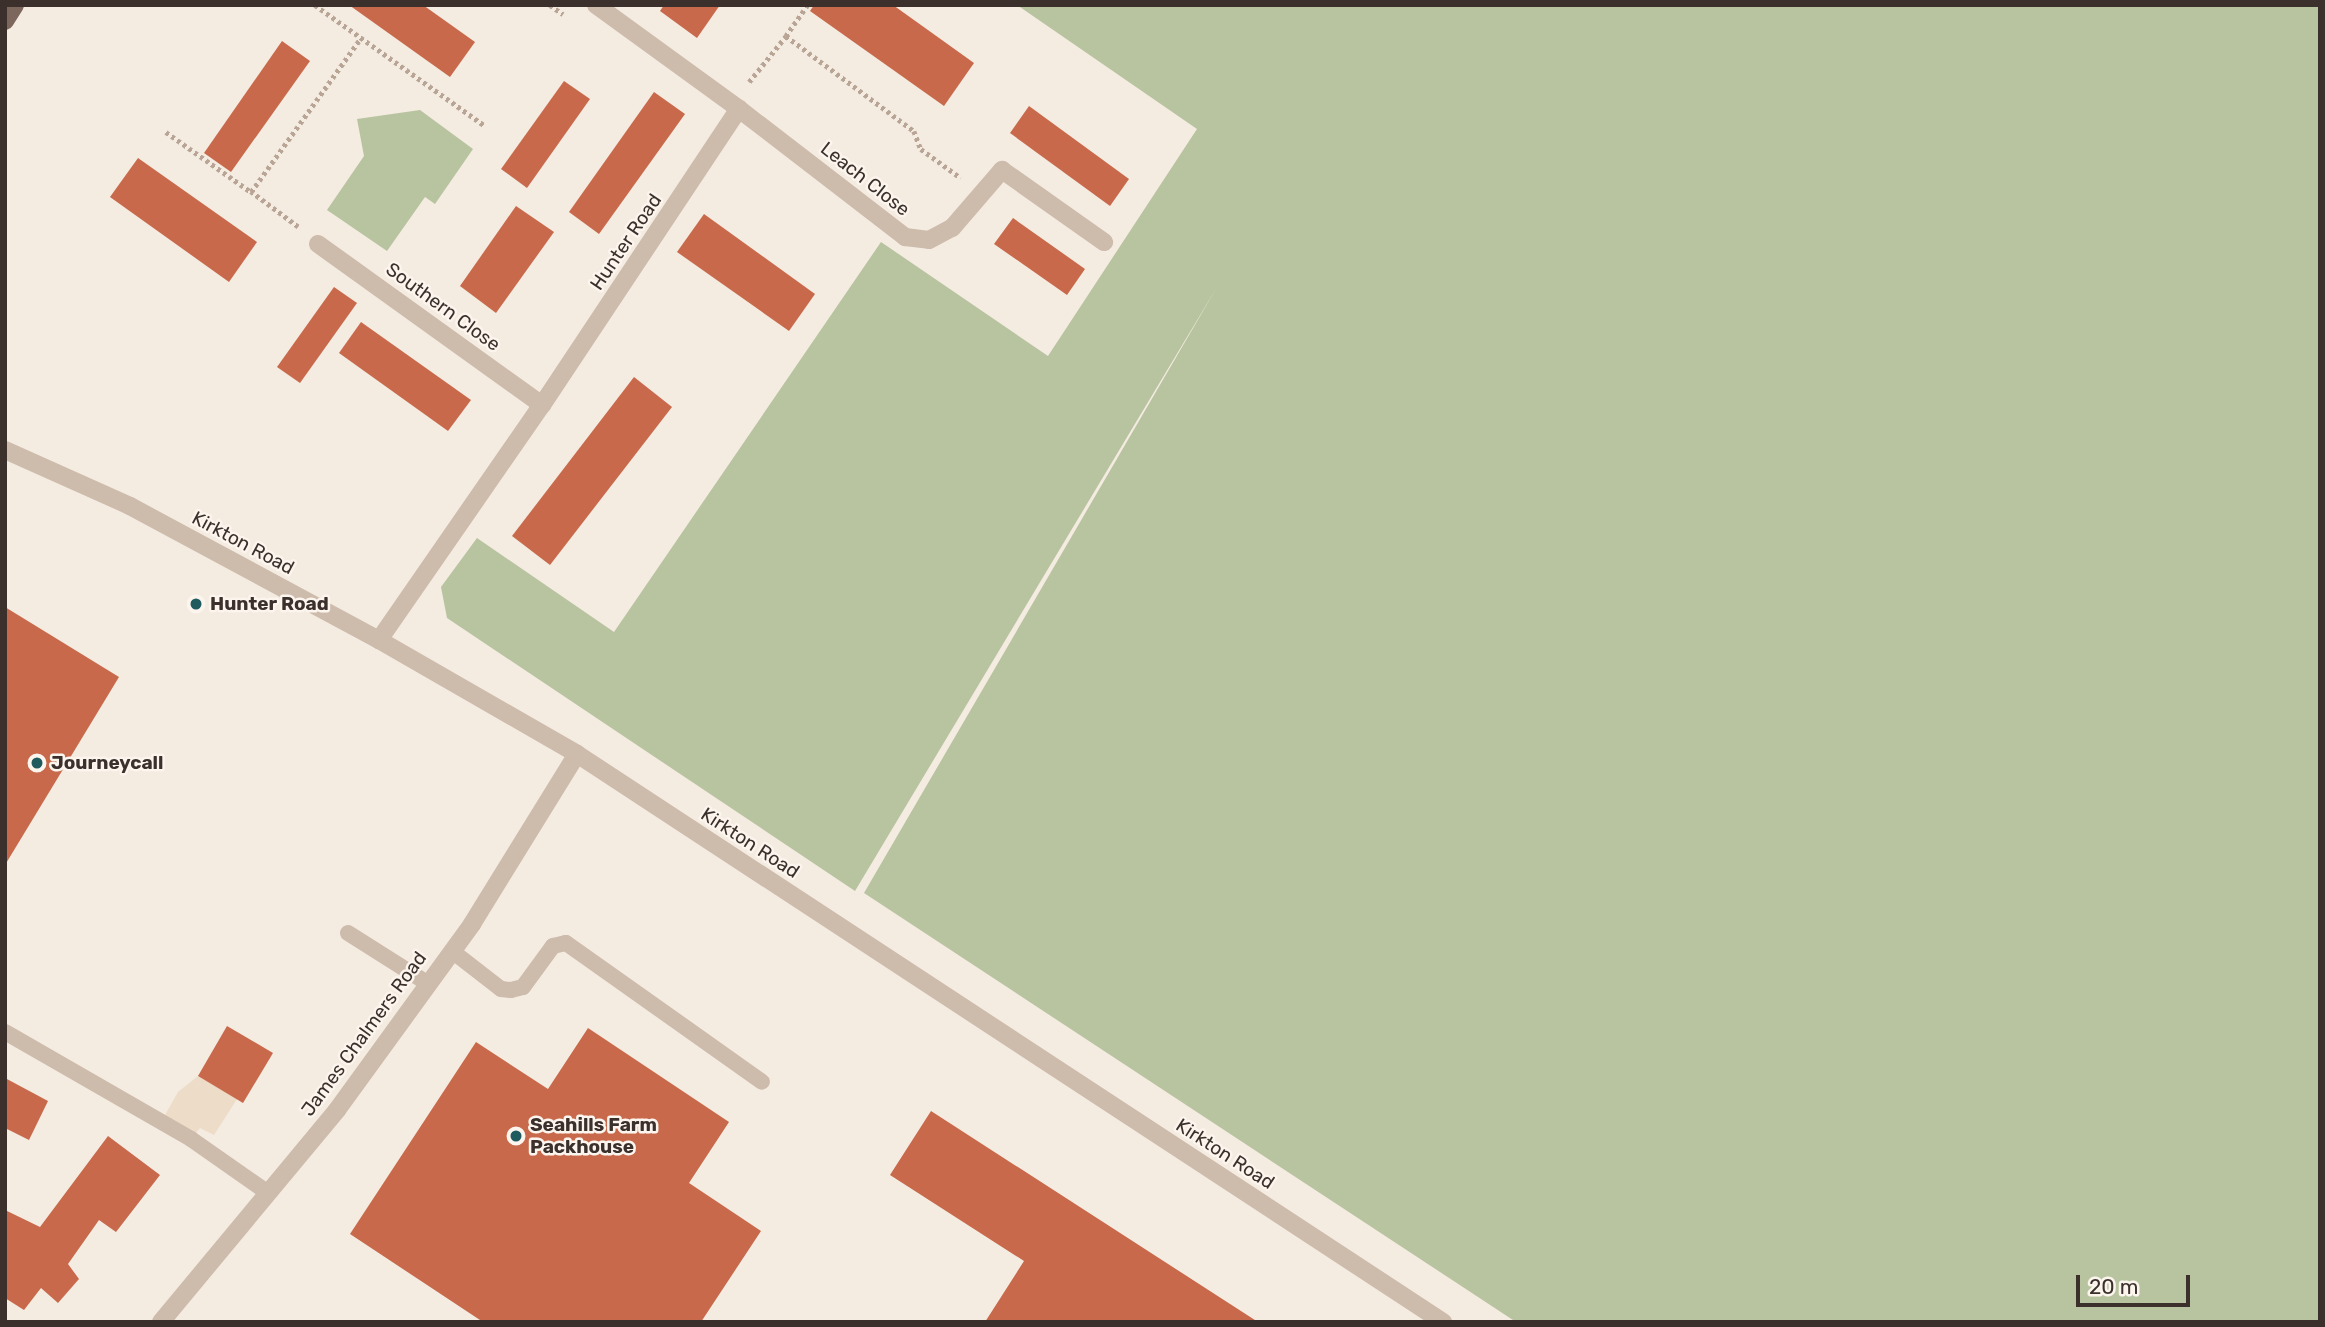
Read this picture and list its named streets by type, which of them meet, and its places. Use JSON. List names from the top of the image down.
{
  "streets": {
    "street": [
      "Leach Close",
      "Hunter Road",
      "Southern Close",
      "Kirkton Road",
      "James Chalmers Road"
    ]
  },
  "crossings": [
    ["Leach Close", "Hunter Road"],
    ["Hunter Road", "Southern Close"],
    ["Hunter Road", "Kirkton Road"],
    ["Kirkton Road", "James Chalmers Road"]
  ],
  "places": ["Hunter Road", "Journeycall", "Seahills Farm Packhouse"],
  "scale_bar": "20 m"
}
